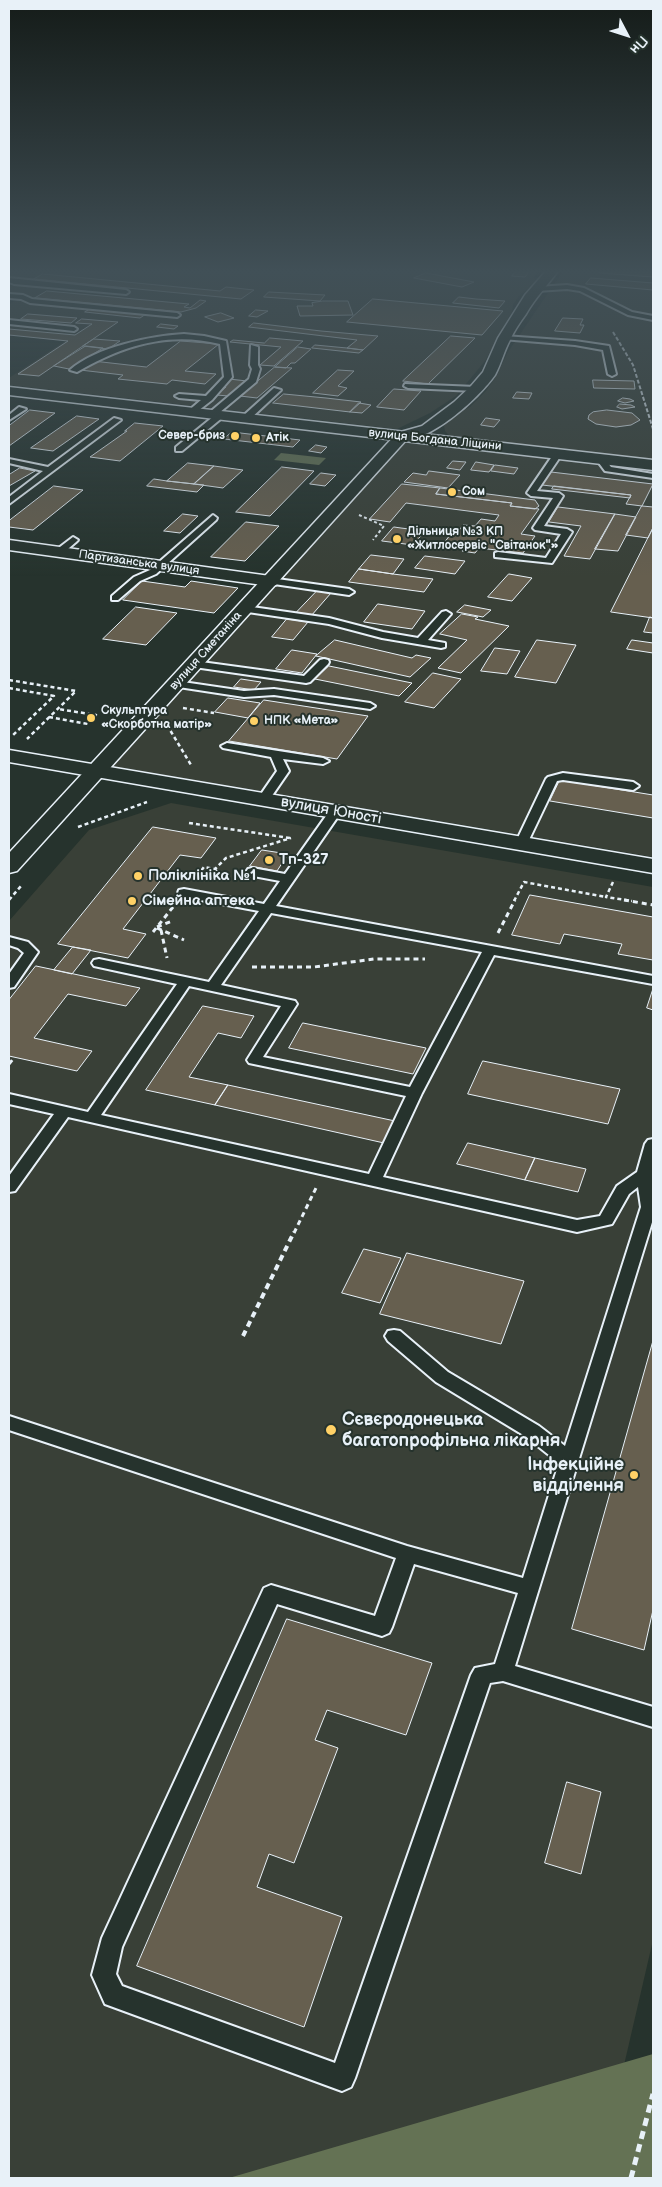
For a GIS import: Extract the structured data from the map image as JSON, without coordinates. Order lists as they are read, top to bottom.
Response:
{
  "streets": {
    "street": [
      "вулиця Богдана Ліщини",
      "Партизанська вулиця",
      "вулиця Сметаніна",
      "вулиця Юності"
    ]
  },
  "crossings": [
    ["вулиця Богдана Ліщини", "вулиця Сметаніна"],
    ["Партизанська вулиця", "вулиця Сметаніна"],
    ["вулиця Сметаніна", "вулиця Юності"]
  ],
  "places": [
    "Север-бриз",
    "Атік",
    "Сом",
    "Дільниця №3 КП «Житлосервіс \"Світанок\"»",
    "Скульптура «Скорботна матір»",
    "НПК «Мета»",
    "Тп-327",
    "Поліклініка №1",
    "Сімейна аптека",
    "Сєвєродонецька багатопрофільна лікарня",
    "Інфекційне відділення"
  ],
  "north": "bottom right"
}
